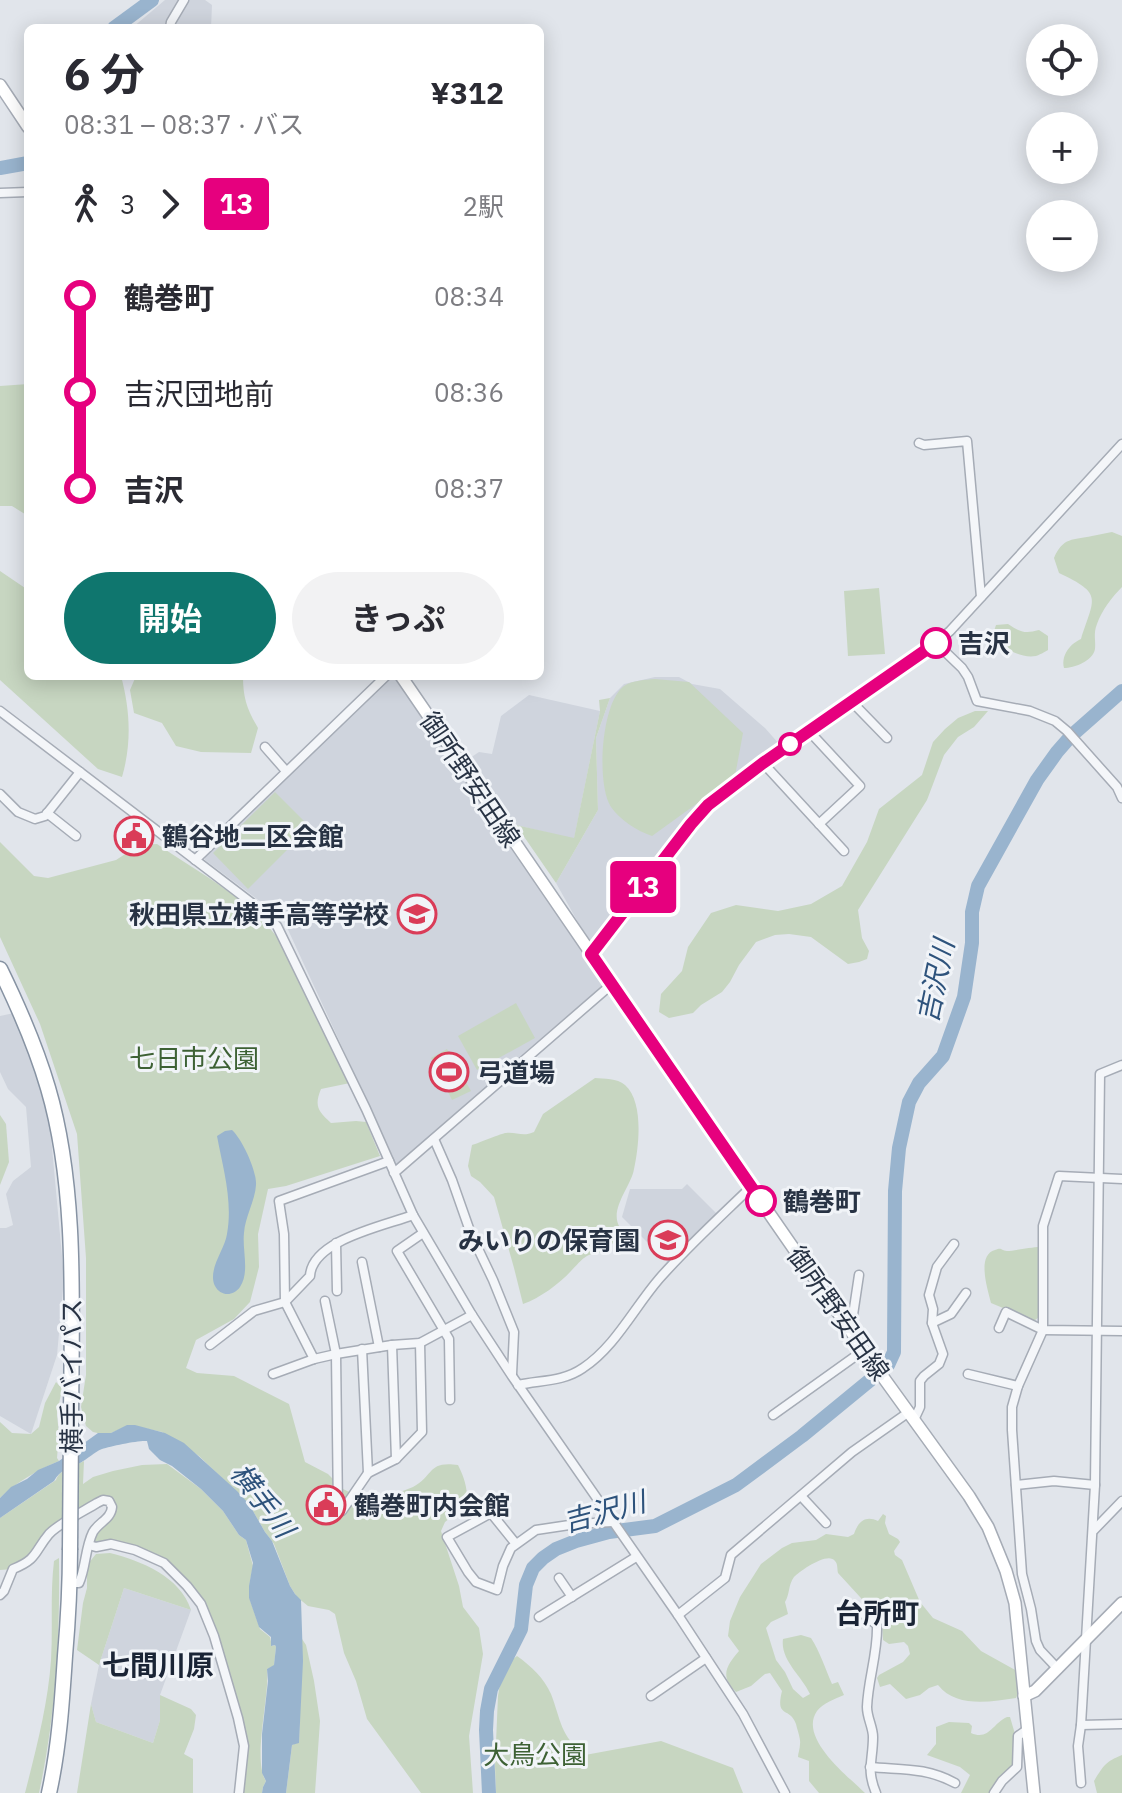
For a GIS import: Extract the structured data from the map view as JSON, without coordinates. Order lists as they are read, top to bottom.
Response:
{
  "streets": {
    "highway": ["横手バイパス"],
    "main road": ["御所野安田線"]
  },
  "districts": ["台所町", "七間川原"],
  "water": ["吉沢川", "横手川"],
  "parks": ["七日市公園", "大鳥公園"],
  "places": {
    "other": ["吉沢", "鶴巻町"],
    "public building": ["鶴谷地二区会館", "鶴巻町内会館"],
    "school or university": ["秋田県立横手高等学校", "みいりの保育園"],
    "sports": ["弓道場"]
  },
  "lines": ["bus line 13"],
  "page": {
    "on_map": "13",
    "map_buttons": ["+", "−"],
    "heading": ["6 分", "08:31 – 08:37 · バス", "¥312"],
    "legs": ["3", "13", "2駅"],
    "list": [
      {
        "name": "鶴巻町",
        "value": "08:34"
      },
      {
        "name": "吉沢団地前",
        "value": "08:36"
      },
      {
        "name": "吉沢",
        "value": "08:37"
      }
    ],
    "buttons": ["開始", "きっぷ"]
  }
}
